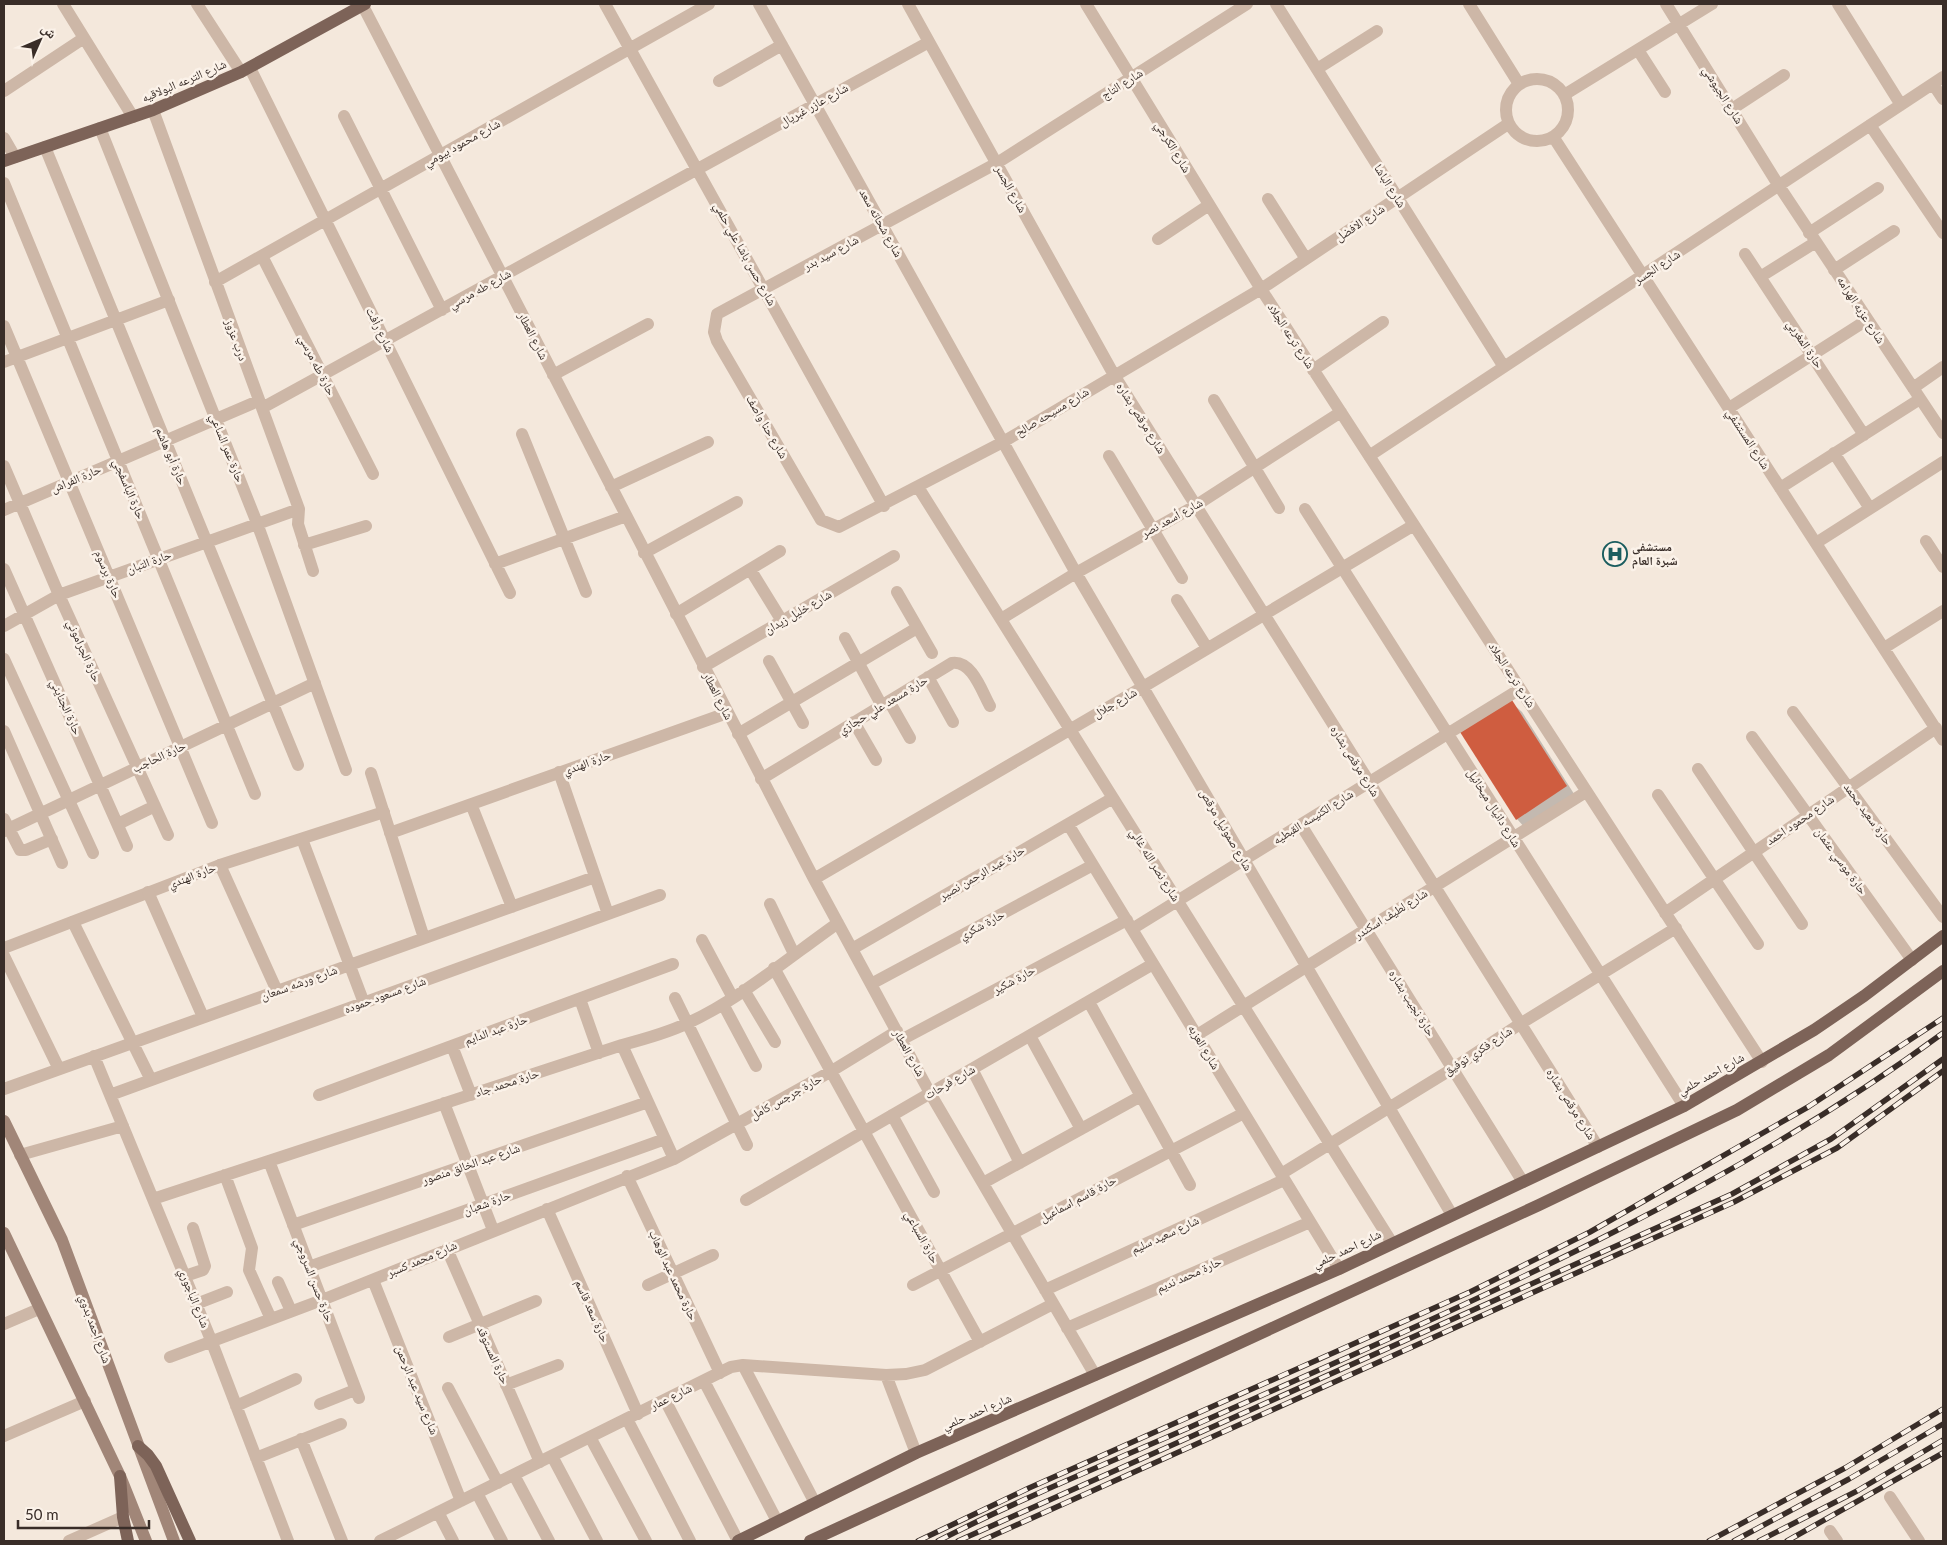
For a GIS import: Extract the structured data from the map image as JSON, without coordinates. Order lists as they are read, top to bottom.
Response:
{
  "streets": {
    "main road": ["شارع الترعه البولاقيه", "شارع احمد حلمي", "شارع احمد بدوي"],
    "street": [
      "شارع التاج",
      "شارع الجيوشي",
      "شارع عازر غبريال",
      "شارع محمود بيومي",
      "شارع الكرجي",
      "شارع الباشا",
      "شارع الجسر",
      "شارع شحاته سعد",
      "شارع الافضل",
      "شارع سيد بدر",
      "شارع حسن باشا علي حلمي",
      "شارع طه مرسي",
      "شارع عزبه الهرامه",
      "شارع رأفت",
      "شارع العطار",
      "شارع ترعه الجلاد",
      "درب عزوز",
      "حارة المغربي",
      "حارة طه مرسي",
      "شارع مسيحه صالح",
      "شارع مرقص بشاره",
      "شارع حنا واصف",
      "شارع المستشفي",
      "حارة عمر الساعي",
      "حارة أبو هاشم",
      "حارة الفراش",
      "حارة الباسفجي",
      "شارع أسعد نصر",
      "حارة التبان",
      "حارة برسوم",
      "شارع خليل زيدان",
      "حارة الجراموني",
      "شارع جلال",
      "حارة مسعد علي حجازي",
      "حارة الجنايني",
      "حارة الحاجب",
      "حارة الهندي",
      "شارع دانيال ميخائيل",
      "حارة سعيد محمد",
      "شارع الكنيسه القبطيه",
      "شارع محمود احمد",
      "شارع صموئيل مرقص",
      "حارة موسي عثمان",
      "شارع نصر الله غالي",
      "حارة عبد الرحمن نصير",
      "شارع لطيف اسكندر",
      "حارة شكري",
      "حارة شكير",
      "شارع ورشه سمعان",
      "شارع مسعود حموده",
      "حارة نجيب بشاره",
      "حارة عبد الدايم",
      "شارع العزبه",
      "شارع فكري توفيق",
      "شارع فرحات",
      "حارة محمد جاد",
      "حارة جرجس كامل",
      "شارع عبد الخالق منصور",
      "حارة قاسم اسماعيل",
      "حارة شعبان",
      "شارع سعيد سليم",
      "حارة السباعي",
      "شارع محمد كسبر",
      "حارة محمد عبد الوهاب",
      "حارة محمد نديم",
      "حارة حسن السروجي",
      "شارع الباجوري",
      "حارة سعد قاسم",
      "حارة المستوقد",
      "شارع سيد عبد الرحمن",
      "شارع عمار"
    ]
  },
  "crossings": [
    ["شارع الترعه البولاقيه", "شارع رأفت"],
    ["شارع الترعه البولاقيه", "شارع العطار"],
    ["شارع الترعه البولاقيه", "درب عزوز"],
    ["شارع الترعه البولاقيه", "حارة عمر الساعي"],
    ["شارع الترعه البولاقيه", "حارة أبو هاشم"],
    ["شارع التاج", "شارع الكرجي"],
    ["شارع التاج", "شارع الجسر"],
    ["شارع التاج", "شارع سيد بدر"],
    ["شارع الجيوشي", "شارع الجسر"],
    ["شارع الجيوشي", "شارع عزبه الهرامه"],
    ["شارع عازر غبريال", "شارع الجسر"],
    ["شارع عازر غبريال", "شارع شحاته سعد"],
    ["شارع عازر غبريال", "شارع حسن باشا علي حلمي"],
    ["شارع عازر غبريال", "شارع طه مرسي"],
    ["شارع محمود بيومي", "شارع حسن باشا علي حلمي"],
    ["شارع محمود بيومي", "شارع رأفت"],
    ["شارع محمود بيومي", "شارع العطار"],
    ["شارع محمود بيومي", "درب عزوز"],
    ["شارع محمود بيومي", "حارة طه مرسي"],
    ["شارع الكرجي", "شارع الافضل"],
    ["شارع الكرجي", "شارع ترعه الجلاد"],
    ["شارع الكرجي", "شارع مسيحه صالح"],
    ["شارع الباشا", "شارع الجسر"],
    ["شارع الباشا", "شارع الافضل"],
    ["شارع الجسر", "شارع سيد بدر"],
    ["شارع الجسر", "شارع عزبه الهرامه"],
    ["شارع الجسر", "شارع ترعه الجلاد"],
    ["شارع الجسر", "شارع مسيحه صالح"],
    ["شارع الجسر", "شارع مرقص بشاره"],
    ["شارع الجسر", "شارع المستشفي"],
    ["شارع شحاته سعد", "شارع سيد بدر"],
    ["شارع شحاته سعد", "شارع مسيحه صالح"],
    ["شارع شحاته سعد", "شارع صموئيل مرقص"],
    ["شارع الافضل", "شارع ترعه الجلاد"],
    ["شارع الافضل", "شارع مسيحه صالح"],
    ["شارع الافضل", "شارع المستشفي"],
    ["شارع سيد بدر", "شارع حسن باشا علي حلمي"],
    ["شارع سيد بدر", "شارع حنا واصف"],
    ["شارع حسن باشا علي حلمي", "شارع طه مرسي"],
    ["شارع حسن باشا علي حلمي", "شارع مسيحه صالح"],
    ["شارع طه مرسي", "شارع رأفت"],
    ["شارع طه مرسي", "شارع العطار"],
    ["شارع طه مرسي", "درب عزوز"],
    ["شارع طه مرسي", "حارة طه مرسي"],
    ["شارع طه مرسي", "حارة الفراش"],
    ["شارع العطار", "شارع خليل زيدان"],
    ["شارع العطار", "شارع جلال"],
    ["شارع العطار", "حارة مسعد علي حجازي"],
    ["شارع العطار", "حارة الهندي"],
    ["شارع العطار", "حارة عبد الرحمن نصير"],
    ["شارع العطار", "حارة شكري"],
    ["شارع العطار", "حارة شكير"],
    ["شارع العطار", "شارع احمد حلمي"],
    ["شارع العطار", "شارع فرحات"],
    ["شارع العطار", "حارة محمد جاد"],
    ["شارع العطار", "حارة جرجس كامل"],
    ["شارع العطار", "حارة قاسم اسماعيل"],
    ["شارع العطار", "شارع سعيد سليم"],
    ["شارع العطار", "حارة محمد نديم"],
    ["شارع العطار", "شارع عمار"],
    ["شارع ترعه الجلاد", "شارع مسيحه صالح"],
    ["شارع ترعه الجلاد", "شارع أسعد نصر"],
    ["شارع ترعه الجلاد", "شارع جلال"],
    ["شارع ترعه الجلاد", "شارع الكنيسه القبطيه"],
    ["شارع ترعه الجلاد", "شارع محمود احمد"],
    ["شارع ترعه الجلاد", "شارع لطيف اسكندر"],
    ["شارع ترعه الجلاد", "شارع فكري توفيق"],
    ["شارع ترعه الجلاد", "شارع احمد حلمي"],
    ["درب عزوز", "حارة الفراش"],
    ["درب عزوز", "حارة التبان"],
    ["شارع مسيحه صالح", "شارع مرقص بشاره"],
    ["شارع مسيحه صالح", "شارع حنا واصف"],
    ["شارع مسيحه صالح", "شارع صموئيل مرقص"],
    ["شارع مسيحه صالح", "شارع نصر الله غالي"],
    ["شارع مرقص بشاره", "شارع أسعد نصر"],
    ["شارع مرقص بشاره", "شارع جلال"],
    ["شارع مرقص بشاره", "شارع الكنيسه القبطيه"],
    ["شارع مرقص بشاره", "شارع لطيف اسكندر"],
    ["شارع مرقص بشاره", "شارع فكري توفيق"],
    ["شارع مرقص بشاره", "شارع احمد حلمي"],
    ["شارع المستشفي", "شارع محمود احمد"],
    ["حارة عمر الساعي", "حارة الفراش"],
    ["حارة عمر الساعي", "حارة التبان"],
    ["حارة عمر الساعي", "حارة الحاجب"],
    ["حارة أبو هاشم", "حارة الفراش"],
    ["حارة أبو هاشم", "حارة التبان"],
    ["حارة أبو هاشم", "حارة الحاجب"],
    ["حارة الفراش", "حارة الباسفجي"],
    ["حارة الفراش", "حارة برسوم"],
    ["حارة الفراش", "حارة الجراموني"],
    ["حارة الباسفجي", "حارة التبان"],
    ["حارة الباسفجي", "حارة الحاجب"],
    ["شارع أسعد نصر", "شارع صموئيل مرقص"],
    ["شارع أسعد نصر", "شارع نصر الله غالي"],
    ["حارة التبان", "حارة برسوم"],
    ["حارة التبان", "حارة الجراموني"],
    ["حارة التبان", "حارة الجنايني"],
    ["حارة برسوم", "حارة الحاجب"],
    ["حارة الجراموني", "حارة الحاجب"],
    ["شارع جلال", "شارع دانيال ميخائيل"],
    ["شارع جلال", "شارع صموئيل مرقص"],
    ["شارع جلال", "شارع نصر الله غالي"],
    ["حارة الجنايني", "حارة الحاجب"],
    ["شارع دانيال ميخائيل", "شارع الكنيسه القبطيه"],
    ["شارع دانيال ميخائيل", "شارع لطيف اسكندر"],
    ["شارع دانيال ميخائيل", "شارع فكري توفيق"],
    ["شارع دانيال ميخائيل", "شارع احمد حلمي"],
    ["حارة سعيد محمد", "شارع محمود احمد"],
    ["شارع الكنيسه القبطيه", "شارع صموئيل مرقص"],
    ["شارع الكنيسه القبطيه", "شارع نصر الله غالي"],
    ["شارع الكنيسه القبطيه", "حارة شكير"],
    ["شارع الكنيسه القبطيه", "حارة نجيب بشاره"],
    ["شارع الكنيسه القبطيه", "شارع العزبه"],
    ["شارع محمود احمد", "حارة موسي عثمان"],
    ["شارع صموئيل مرقص", "شارع لطيف اسكندر"],
    ["شارع صموئيل مرقص", "شارع فكري توفيق"],
    ["شارع صموئيل مرقص", "شارع احمد حلمي"],
    ["حارة موسي عثمان", "شارع احمد حلمي"],
    ["شارع نصر الله غالي", "حارة عبد الرحمن نصير"],
    ["شارع نصر الله غالي", "شارع لطيف اسكندر"],
    ["شارع نصر الله غالي", "شارع فكري توفيق"],
    ["شارع نصر الله غالي", "شارع احمد حلمي"],
    ["حارة عبد الرحمن نصير", "شارع العزبه"],
    ["شارع لطيف اسكندر", "حارة نجيب بشاره"],
    ["شارع لطيف اسكندر", "شارع العزبه"],
    ["حارة شكري", "شارع العزبه"],
    ["حارة شكير", "شارع العزبه"],
    ["حارة شكير", "حارة جرجس كامل"],
    ["شارع ورشه سمعان", "شارع الباجوري"],
    ["شارع مسعود حموده", "شارع الباجوري"],
    ["حارة نجيب بشاره", "شارع فكري توفيق"],
    ["حارة نجيب بشاره", "شارع احمد حلمي"],
    ["شارع العزبه", "شارع فكري توفيق"],
    ["شارع العزبه", "شارع احمد حلمي"],
    ["شارع العزبه", "شارع فرحات"],
    ["شارع العزبه", "حارة قاسم اسماعيل"],
    ["شارع العزبه", "شارع سعيد سليم"],
    ["شارع العزبه", "حارة محمد نديم"],
    ["شارع فكري توفيق", "شارع سعيد سليم"],
    ["شارع فرحات", "حارة السباعي"],
    ["حارة محمد جاد", "حارة السباعي"],
    ["حارة محمد جاد", "حارة حسن السروجي"],
    ["حارة محمد جاد", "شارع الباجوري"],
    ["حارة جرجس كامل", "حارة السباعي"],
    ["حارة جرجس كامل", "شارع محمد كسبر"],
    ["شارع عبد الخالق منصور", "حارة حسن السروجي"],
    ["حارة قاسم اسماعيل", "حارة السباعي"],
    ["حارة شعبان", "حارة حسن السروجي"],
    ["حارة السباعي", "شارع عمار"],
    ["شارع محمد كسبر", "حارة محمد عبد الوهاب"],
    ["شارع محمد كسبر", "حارة حسن السروجي"],
    ["شارع محمد كسبر", "شارع الباجوري"],
    ["شارع محمد كسبر", "حارة سعد قاسم"],
    ["شارع محمد كسبر", "حارة المستوقد"],
    ["شارع محمد كسبر", "شارع سيد عبد الرحمن"],
    ["حارة محمد عبد الوهاب", "شارع عمار"],
    ["حارة سعد قاسم", "شارع عمار"],
    ["حارة المستوقد", "شارع عمار"],
    ["شارع سيد عبد الرحمن", "شارع عمار"]
  ],
  "places": {
    "hospital": ["مستشفى شبرة العام"]
  },
  "scale_bar": "50 m",
  "north": "top right"
}
